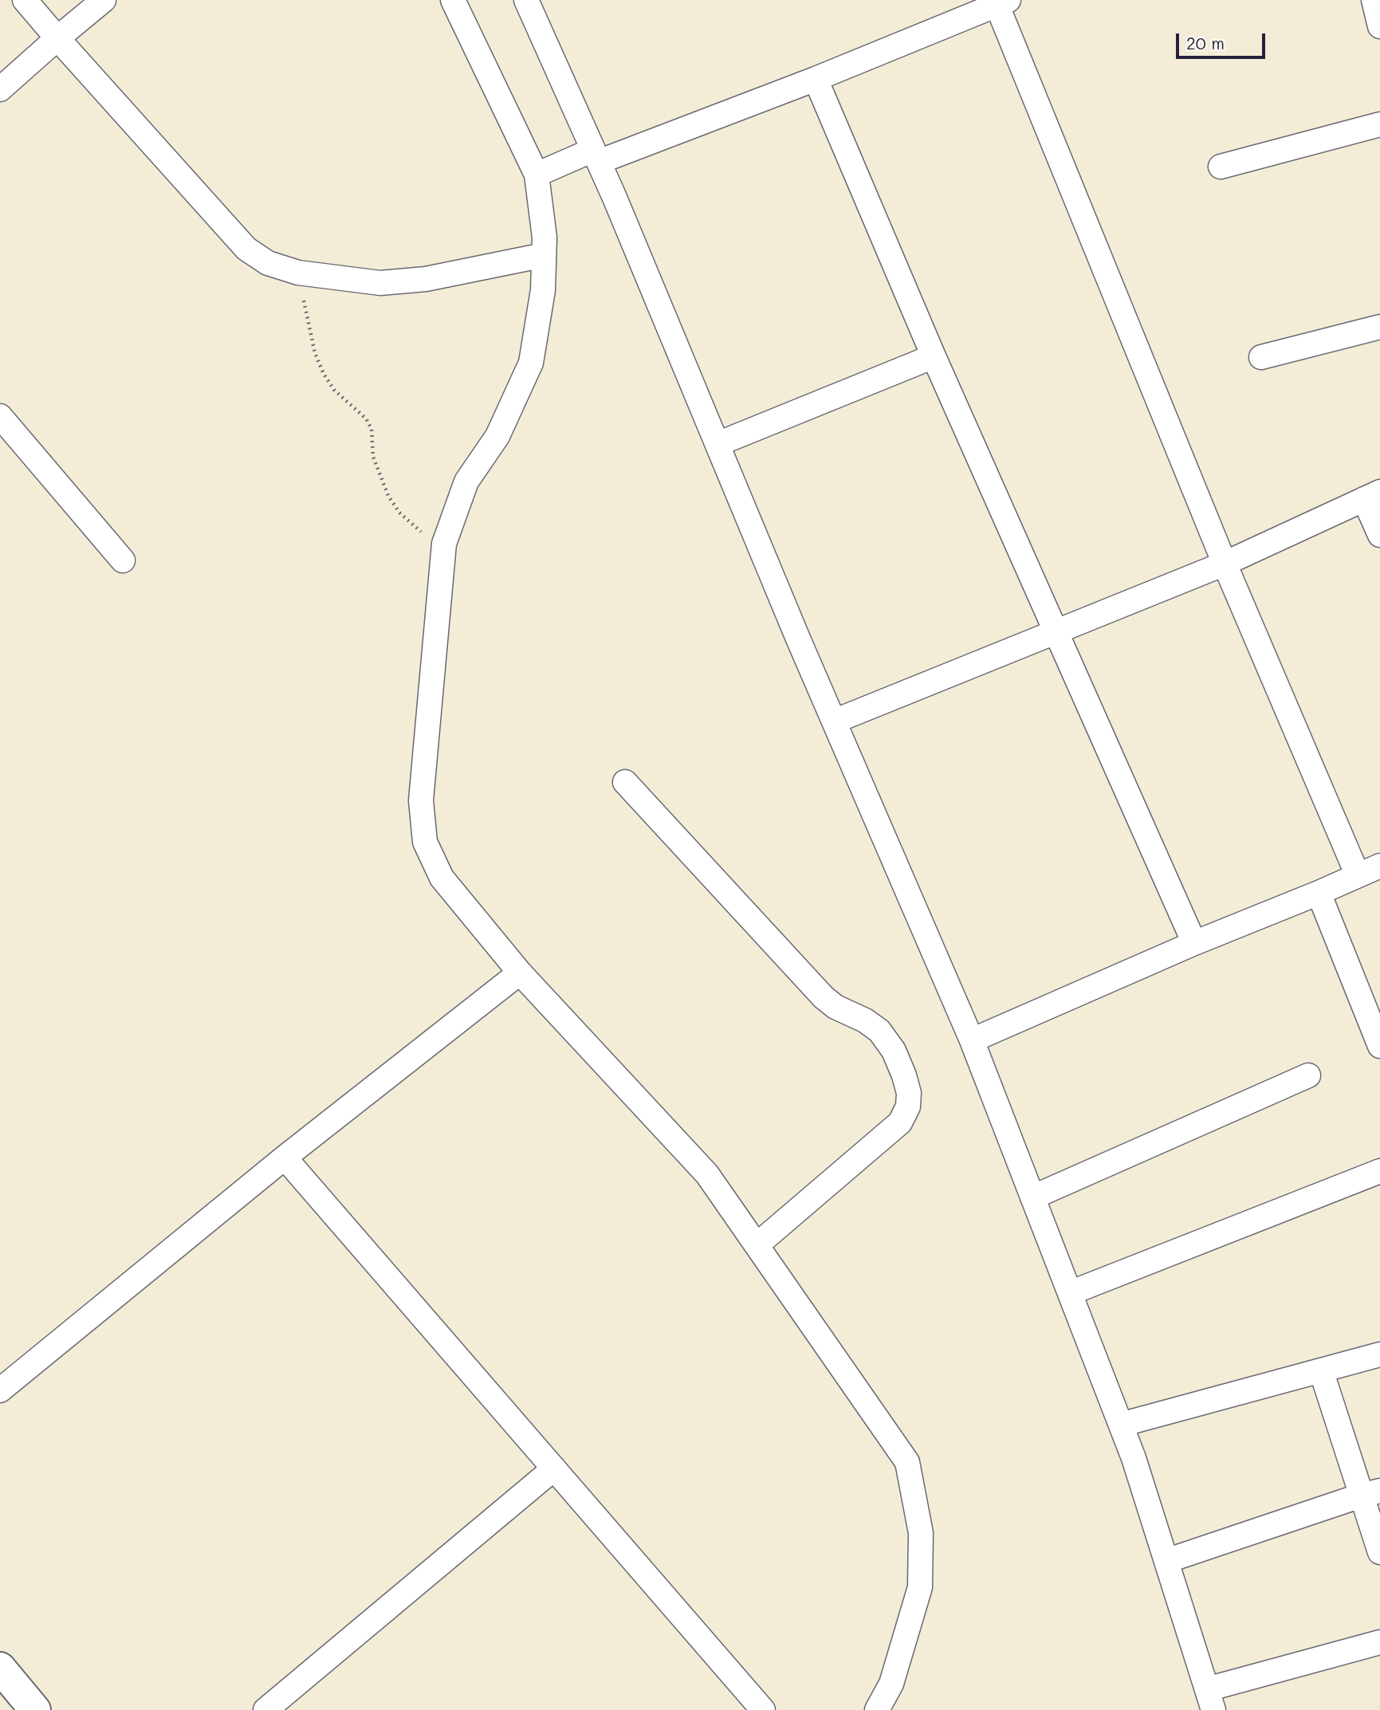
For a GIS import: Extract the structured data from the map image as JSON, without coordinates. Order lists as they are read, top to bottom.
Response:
{
  "scale_bar": "20 m"
}
